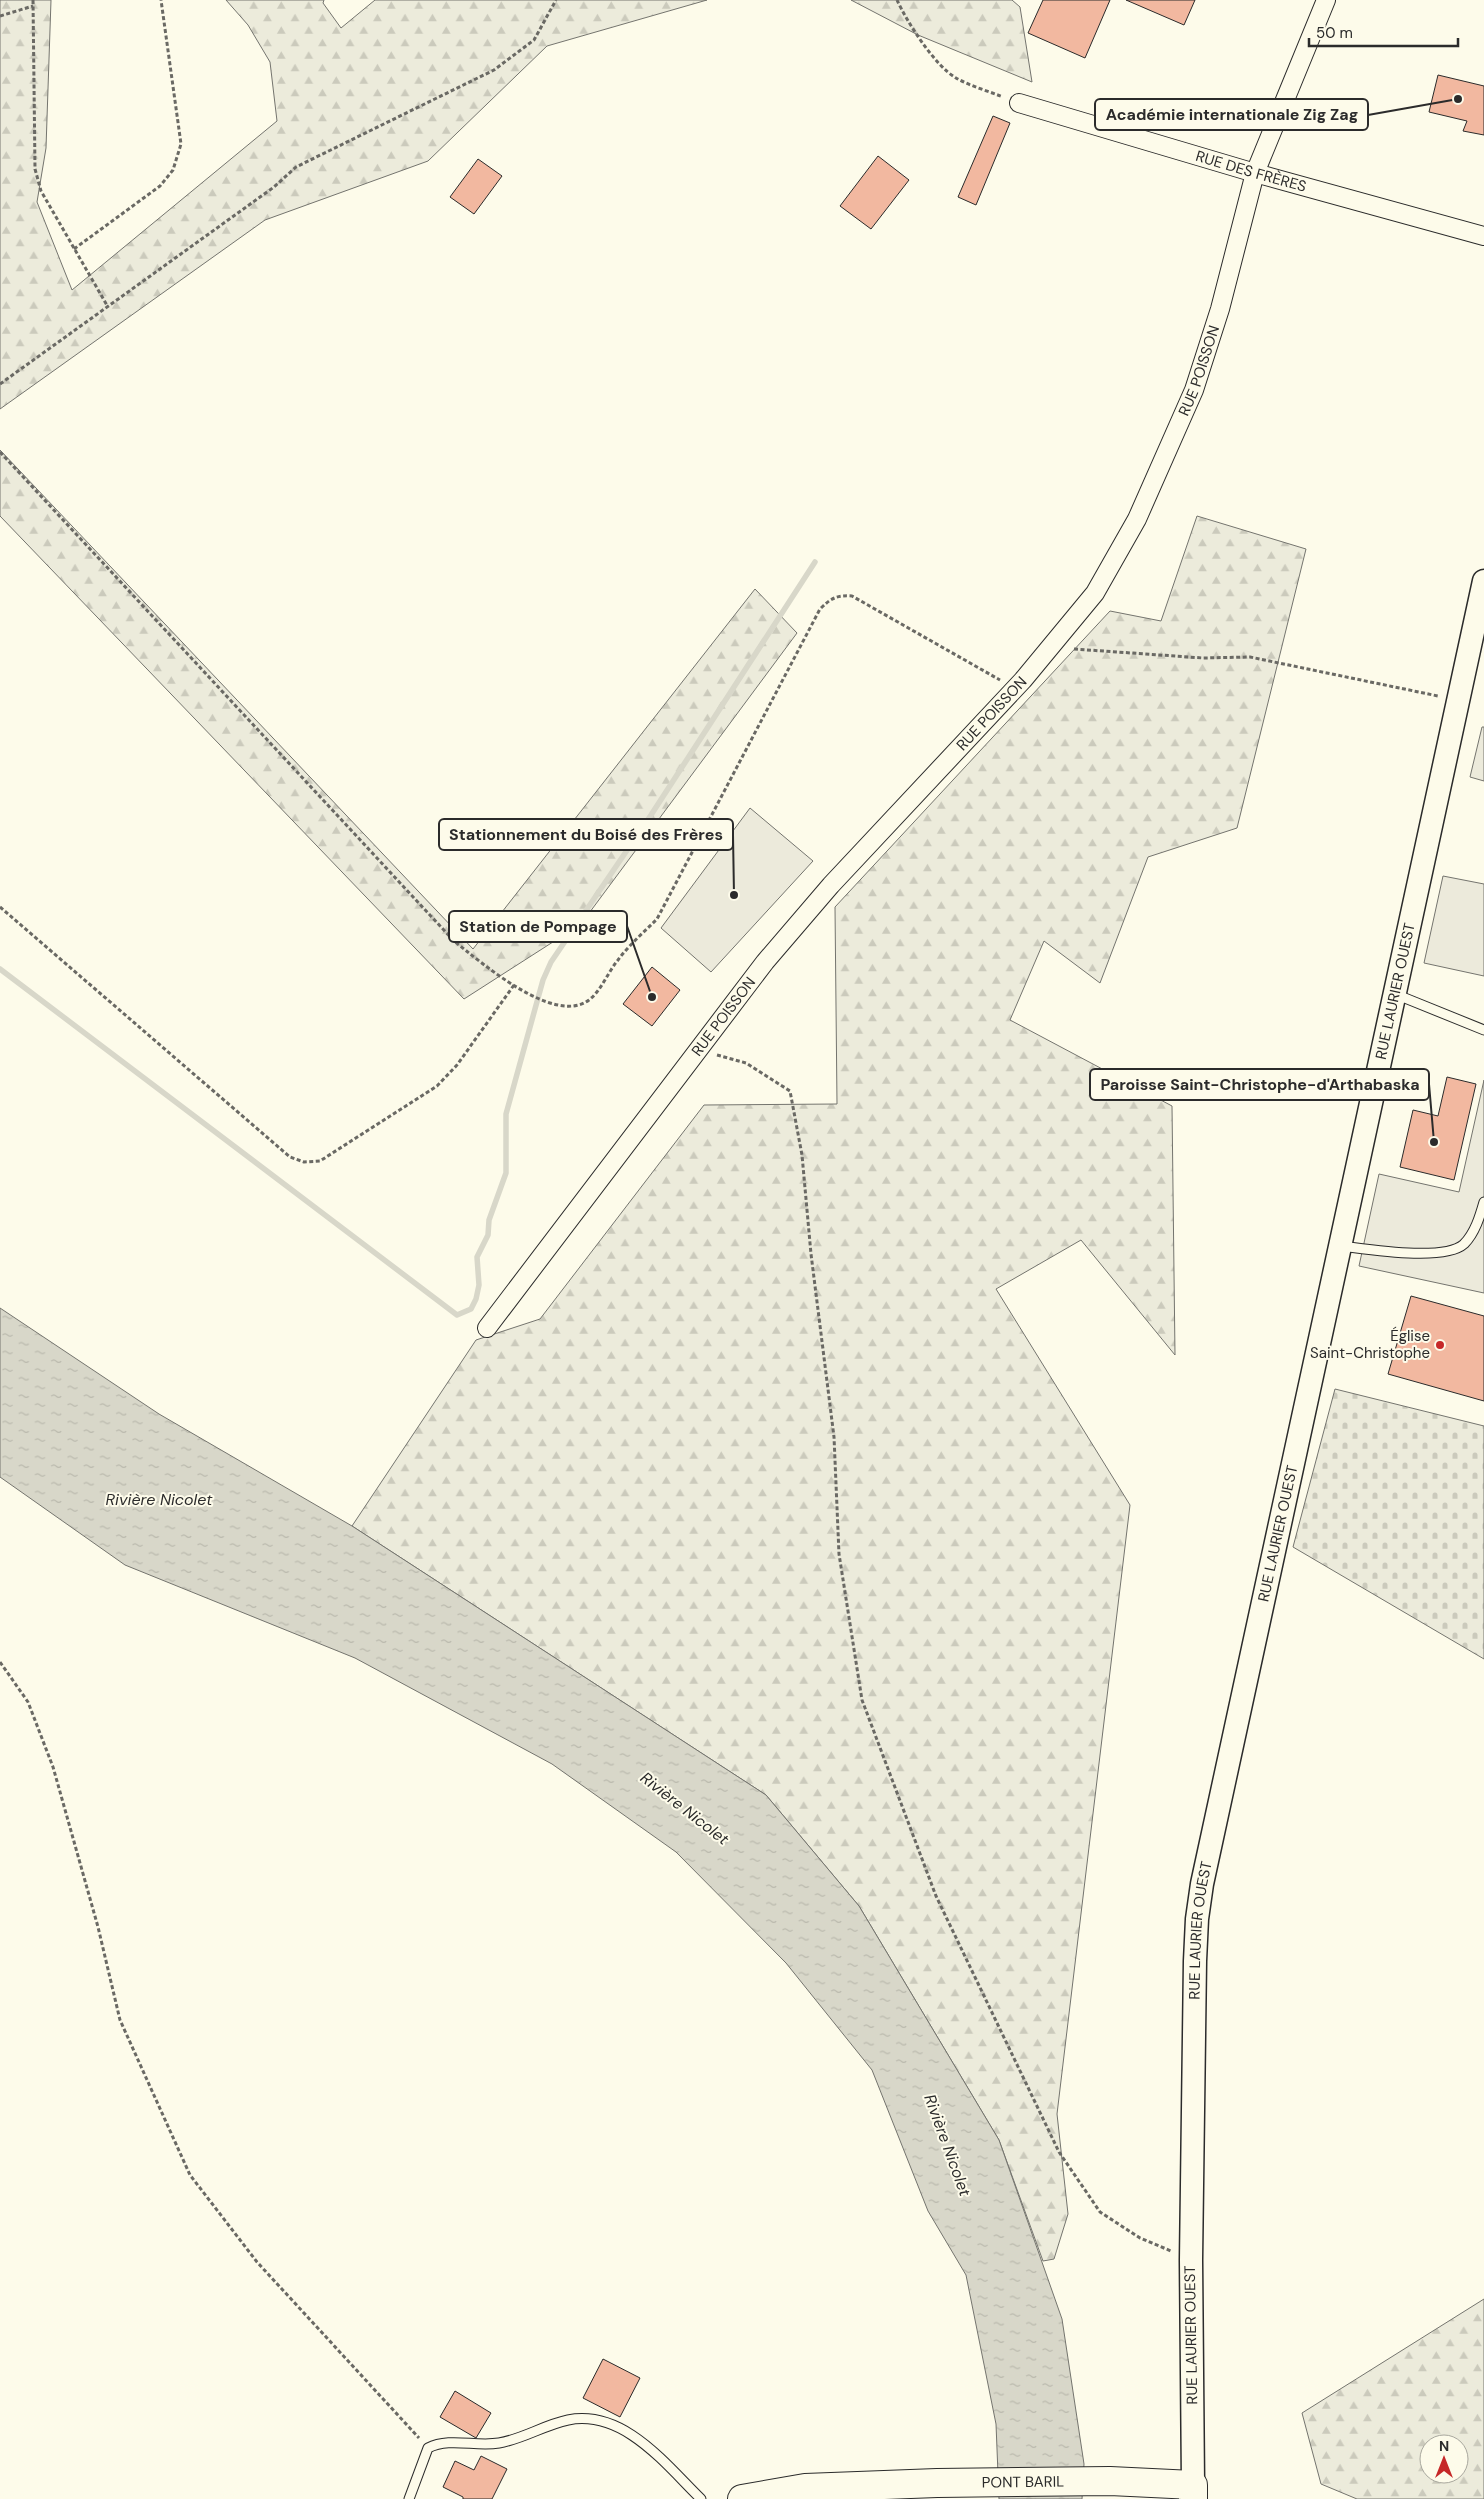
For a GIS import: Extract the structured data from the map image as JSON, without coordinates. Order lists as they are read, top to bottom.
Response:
{
  "streets": {
    "main road": ["PONT BARIL"],
    "street": ["RUE DES FRÈRES", "RUE POISSON", "RUE LAURIER OUEST"]
  },
  "crossings": [
    ["RUE DES FRÈRES", "RUE POISSON"],
    ["RUE LAURIER OUEST", "PONT BARIL"]
  ],
  "water": ["Rivière Nicolet"],
  "places": [
    "Académie internationale Zig Zag",
    "Stationnement du Boisé des Frères",
    "Station de Pompage",
    "Paroisse Saint-Christophe-d'Arthabaska",
    "Église Saint-Christophe"
  ],
  "scale_bar": "50 m",
  "north": "top"
}
